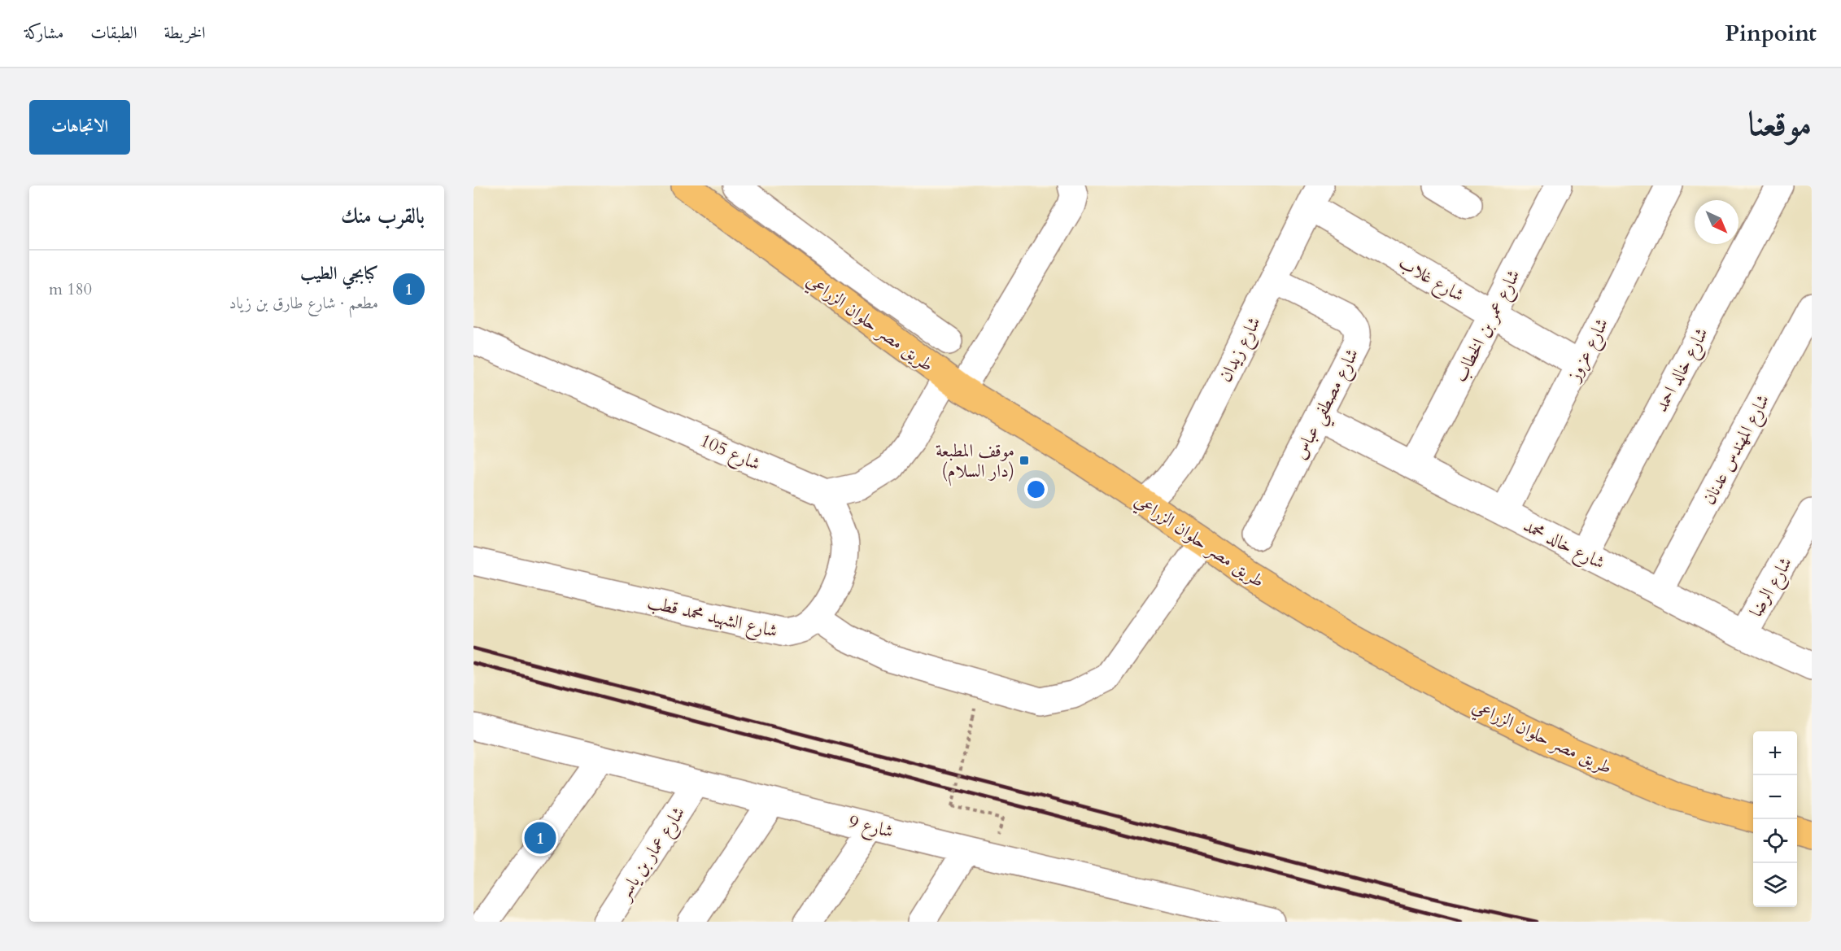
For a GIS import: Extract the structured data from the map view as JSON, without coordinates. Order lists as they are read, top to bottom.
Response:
{
  "streets": {
    "main road": ["طريق مصر حلوان الزراعي"],
    "street": [
      "شارع غلاب",
      "شارع عمر بن الخطاب",
      "شارع زيدان",
      "شارع عزوز",
      "شارع خالد احمد",
      "شارع مصطفي عباس",
      "شارع المهندس عدنان",
      "شارع 105",
      "شارع خالد محمد",
      "شارع الرضا",
      "شارع الشهيد محمد قطب",
      "شارع 9",
      "شارع عمار بن ياسر"
    ]
  },
  "crossings": [
    ["شارع غلاب", "شارع عمر بن الخطاب"],
    ["شارع غلاب", "شارع زيدان"],
    ["شارع غلاب", "شارع عزوز"],
    ["طريق مصر حلوان الزراعي", "شارع زيدان"],
    ["شارع عمر بن الخطاب", "شارع خالد محمد"],
    ["شارع زيدان", "شارع مصطفي عباس"],
    ["شارع عزوز", "شارع خالد محمد"],
    ["شارع خالد احمد", "شارع خالد محمد"],
    ["شارع مصطفي عباس", "شارع خالد محمد"],
    ["شارع المهندس عدنان", "شارع خالد محمد"],
    ["شارع 105", "شارع الشهيد محمد قطب"],
    ["شارع خالد محمد", "شارع الرضا"],
    ["شارع 9", "شارع عمار بن ياسر"]
  ],
  "places": {
    "transit": ["موقف المطبعة (دار السلام)"]
  },
  "north": "bottom right",
  "page": {
    "header": "Pinpoint",
    "nav": ["الخريطة", "الطبقات", "مشاركة"],
    "title": "موقعنا",
    "buttons": "الاتجاهات",
    "heading": "بالقرب منك",
    "list": [
      {
        "mark": "1",
        "name": "كبابجي الطيب",
        "note": "مطعم · شارع طارق بن زياد",
        "value": "180 m"
      }
    ],
    "map_buttons": ["+", "−"],
    "pins": "1"
  }
}
